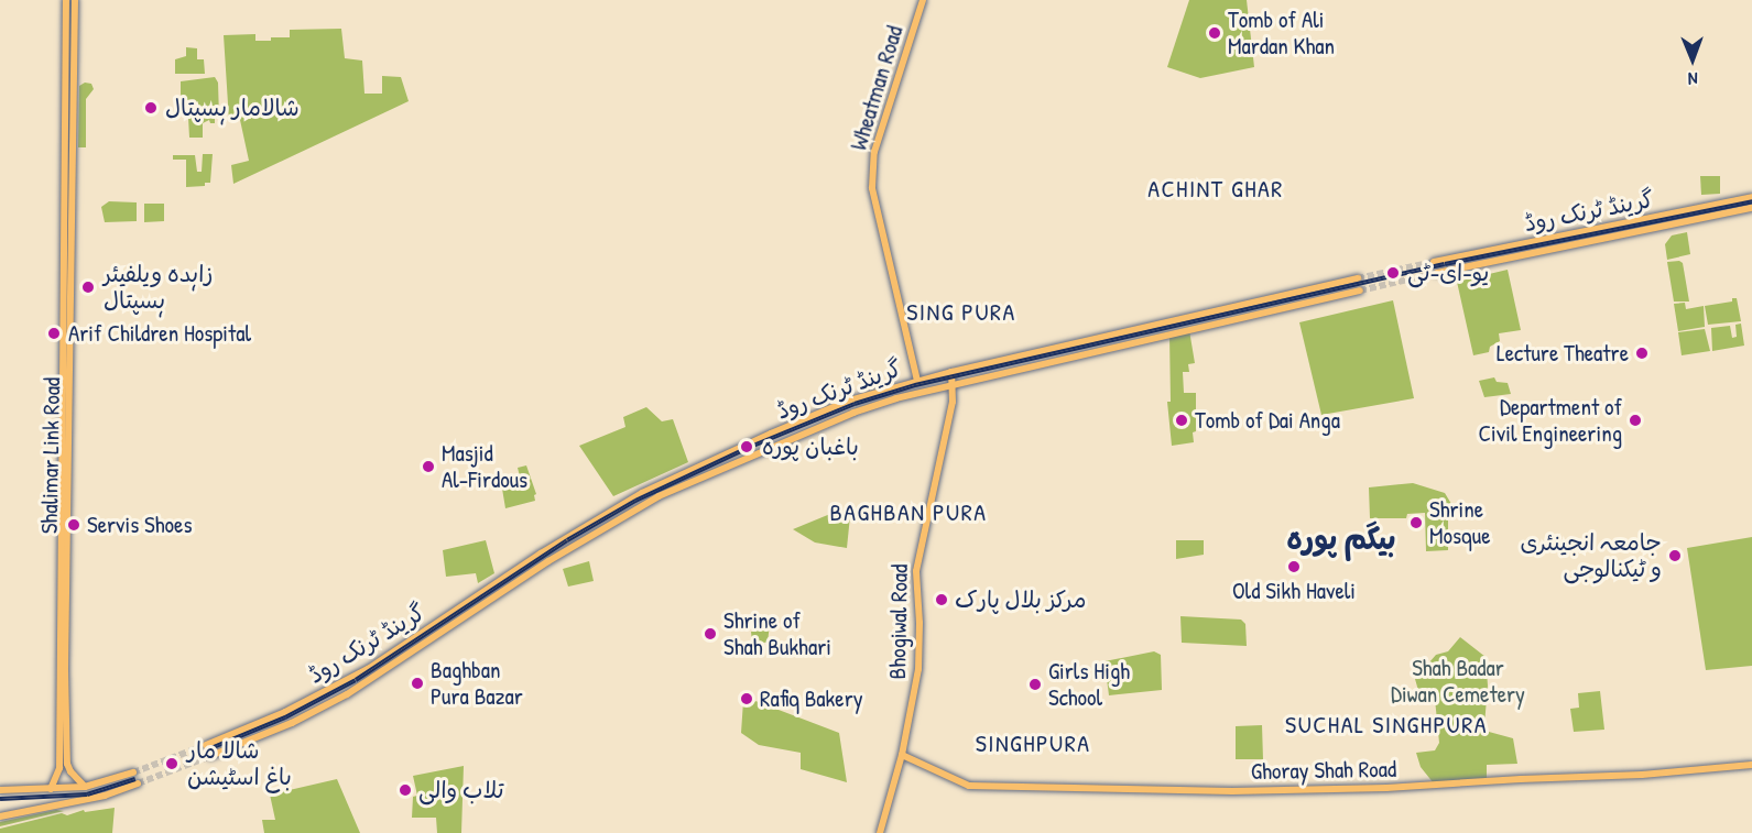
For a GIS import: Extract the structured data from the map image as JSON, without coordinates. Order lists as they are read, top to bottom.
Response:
{
  "streets": {
    "main road": [
      "Wheatman Road",
      "گرینڈ ٹرنک روڈ",
      "Shalimar Link Road",
      "Bhogiwal Road",
      "Ghoray Shah Road"
    ]
  },
  "crossings": [
    ["Wheatman Road", "گرینڈ ٹرنک روڈ"],
    ["گرینڈ ٹرنک روڈ", "Bhogiwal Road"],
    ["Bhogiwal Road", "Ghoray Shah Road"]
  ],
  "districts": [
    "ACHINT GHAR",
    "SING PURA",
    "BAGHBAN PURA",
    "بیگم پورہ",
    "SUCHAL SINGHPURA",
    "SINGHPURA"
  ],
  "parks": ["Shah Badar Diwan Cemetery"],
  "places": [
    "Tomb of Ali Mardan Khan",
    "شالامار ہسپتال",
    "یو-ای-ٹی",
    "زاہدہ ویلفیئر ہسپتال",
    "Arif Children Hospital",
    "Lecture Theatre",
    "Tomb of Dai Anga",
    "Department of Civil Engineering",
    "باغبان پورہ",
    "Masjid Al-Firdous",
    "Shrine Mosque",
    "Servis Shoes",
    "جامعہ انجینئری و ٹیکنالوجی",
    "Old Sikh Haveli",
    "مرکز بلال پارک",
    "Shrine of Shah Bukhari",
    "Baghban Pura Bazar",
    "Girls High School",
    "Rafiq Bakery",
    "شالا مار باغ اسٹیشن",
    "تلاب والی"
  ],
  "north": "bottom"
}
